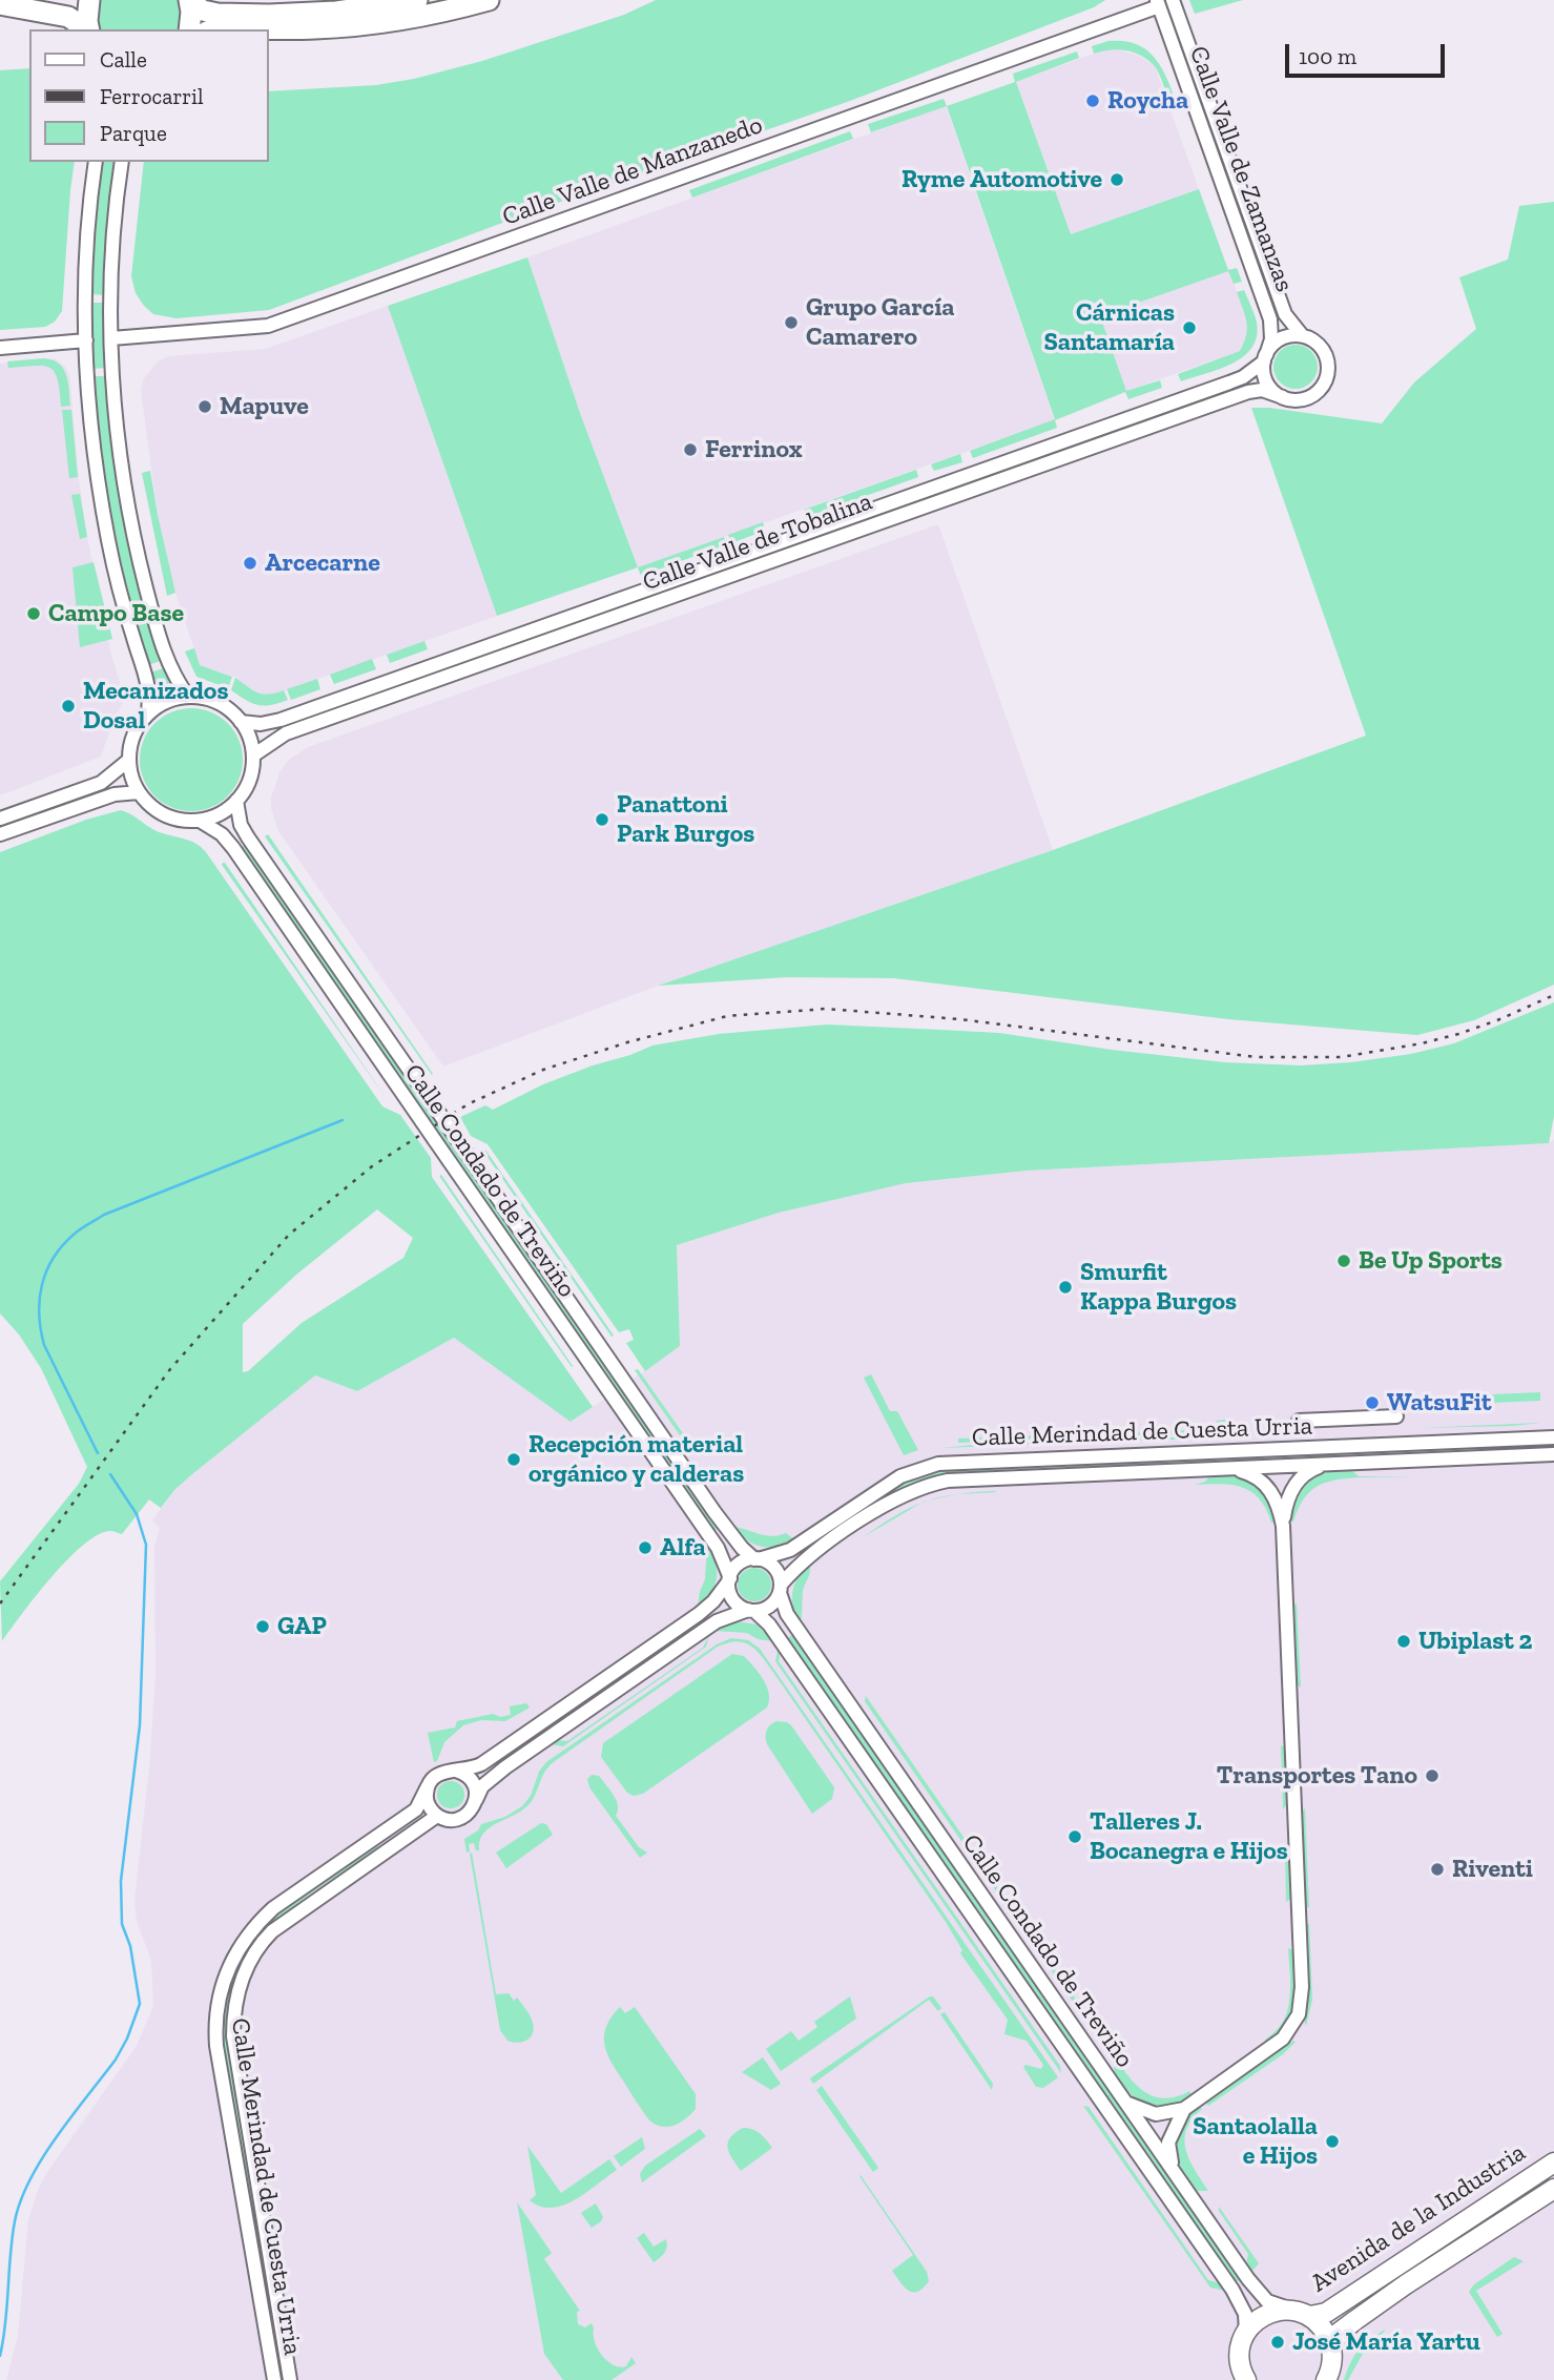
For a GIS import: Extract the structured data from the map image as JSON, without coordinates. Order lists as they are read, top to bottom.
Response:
{
  "streets": {
    "main road": ["Avenida de la Industria"],
    "street": [
      "Calle Valle de Zamanzas",
      "Calle Valle de Manzanedo",
      "Calle Valle de Tobalina",
      "Calle Condado de Treviño",
      "Calle Merindad de Cuesta Urria"
    ]
  },
  "crossings": [
    ["Calle Valle de Zamanzas", "Calle Valle de Manzanedo"],
    ["Calle Valle de Zamanzas", "Calle Valle de Tobalina"],
    ["Calle Valle de Tobalina", "Calle Condado de Treviño"],
    ["Calle Condado de Treviño", "Calle Merindad de Cuesta Urria"],
    ["Calle Condado de Treviño", "Avenida de la Industria"]
  ],
  "places": [
    "Roycha",
    "Ryme Automotive",
    "Grupo García Camarero",
    "Cárnicas Santamaría",
    "Mapuve",
    "Ferrinox",
    "Arcecarne",
    "Campo Base",
    "Mecanizados Dosal",
    "Panattoni Park Burgos",
    "Be Up Sports",
    "Smurfit Kappa Burgos",
    "WatsuFit",
    "Recepción material orgánico y calderas",
    "Alfa",
    "GAP",
    "Ubiplast 2",
    "Transportes Tano",
    "Talleres J. Bocanegra e Hijos",
    "Riventi",
    "Santaolalla e Hijos",
    "José María Yartu"
  ],
  "legend": ["Calle", "Ferrocarril", "Parque"],
  "scale_bar": "100 m"
}
